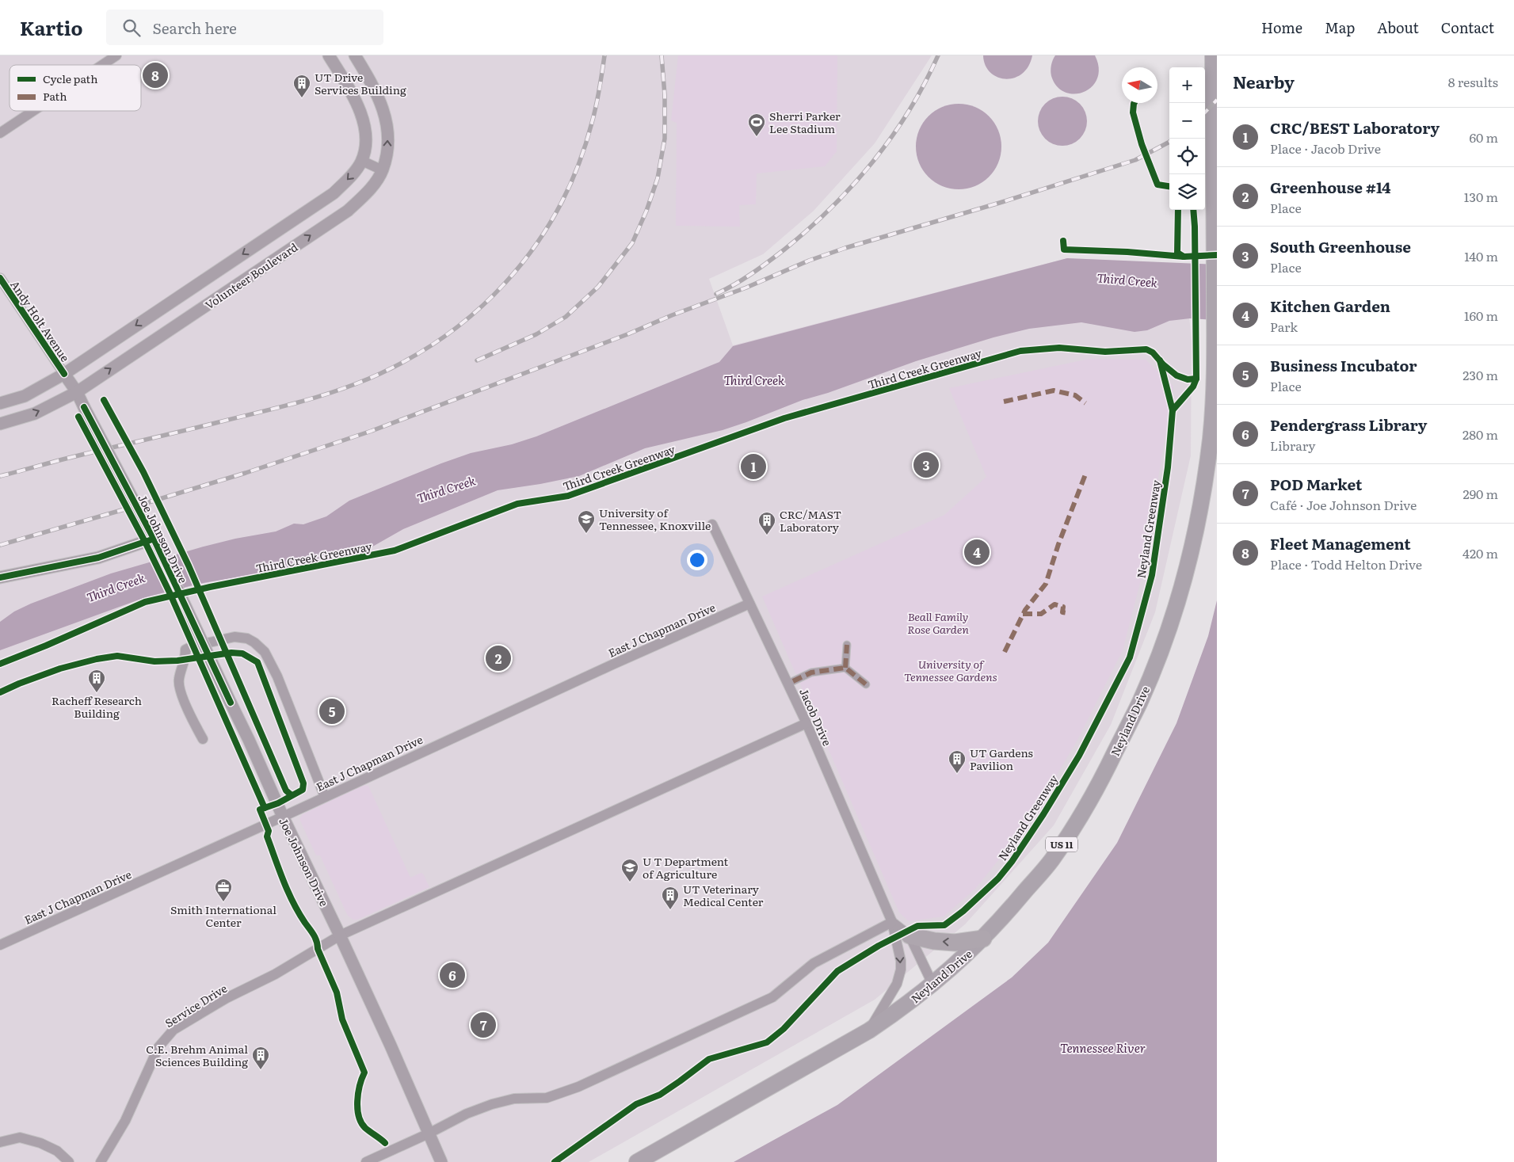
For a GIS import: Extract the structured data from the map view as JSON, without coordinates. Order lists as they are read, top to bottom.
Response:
{
  "streets": {
    "main road": ["Neyland Drive", "US 11"],
    "street": [
      "Volunteer Boulevard",
      "Andy Holt Avenue",
      "Joe Johnson Drive",
      "East J Chapman Drive",
      "Jacob Drive",
      "Service Drive"
    ],
    "cycle path": ["Third Creek Greenway", "Neyland Greenway"]
  },
  "crossings": [
    ["Volunteer Boulevard", "Andy Holt Avenue"],
    ["Volunteer Boulevard", "Joe Johnson Drive"],
    ["Andy Holt Avenue", "Joe Johnson Drive"],
    ["Joe Johnson Drive", "East J Chapman Drive"],
    ["Joe Johnson Drive", "Service Drive"],
    ["East J Chapman Drive", "Jacob Drive"],
    ["Jacob Drive", "Neyland Drive"],
    ["Jacob Drive", "Service Drive"]
  ],
  "water": ["Third Creek", "Tennessee River"],
  "parks": ["Beall Family Rose Garden", "University of Tennessee Gardens"],
  "places": {
    "building": [
      "UT Drive Services Building",
      "CRC/MAST Laboratory",
      "Racheff Research Building",
      "UT Gardens Pavilion",
      "UT Veterinary Medical Center",
      "C.E. Brehm Animal Sciences Building"
    ],
    "sports": ["Sherri Parker Lee Stadium"],
    "school or university": ["University of Tennessee, Knoxville", "U T Department of Agriculture"],
    "office": ["Smith International Center"]
  },
  "legend": ["Cycle path", "Path"],
  "north": "left",
  "page": {
    "header": "Kartio",
    "search": "Search here",
    "nav": [
      "Home",
      "Map",
      "About",
      "Contact"
    ],
    "heading": ["Nearby", "8 results"],
    "pins": [
      "8",
      "3",
      "1",
      "4",
      "2",
      "5",
      "6",
      "7"
    ],
    "map_buttons": ["+", "−"],
    "list": [
      {
        "mark": "1",
        "name": "CRC/BEST Laboratory",
        "note": "Place · Jacob Drive",
        "value": "60 m"
      },
      {
        "mark": "2",
        "name": "Greenhouse #14",
        "note": "Place",
        "value": "130 m"
      },
      {
        "mark": "3",
        "name": "South Greenhouse",
        "note": "Place",
        "value": "140 m"
      },
      {
        "mark": "4",
        "name": "Kitchen Garden",
        "note": "Park",
        "value": "160 m"
      },
      {
        "mark": "5",
        "name": "Business Incubator",
        "note": "Place",
        "value": "230 m"
      },
      {
        "mark": "6",
        "name": "Pendergrass Library",
        "note": "Library",
        "value": "280 m"
      },
      {
        "mark": "7",
        "name": "POD Market",
        "note": "Café · Joe Johnson Drive",
        "value": "290 m"
      },
      {
        "mark": "8",
        "name": "Fleet Management",
        "note": "Place · Todd Helton Drive",
        "value": "420 m"
      }
    ]
  }
}
